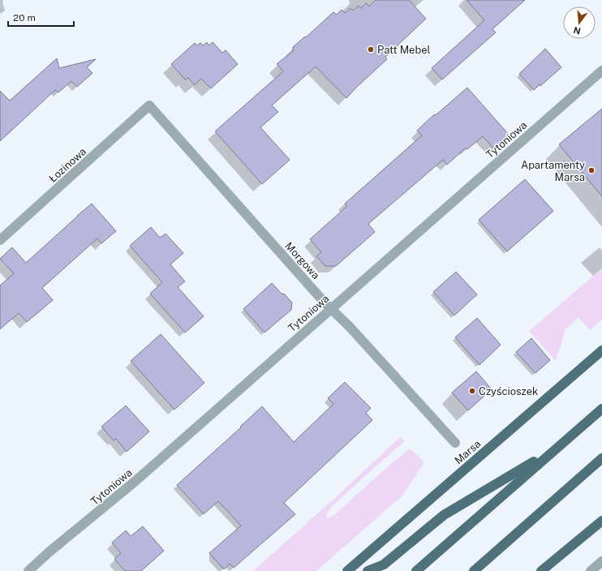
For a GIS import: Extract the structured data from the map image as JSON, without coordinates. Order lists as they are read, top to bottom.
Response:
{
  "streets": {
    "main road": ["Marsa"],
    "street": ["Tytoniowa", "Łozinowa", "Morgowa"]
  },
  "crossings": [
    ["Tytoniowa", "Morgowa"],
    ["Łozinowa", "Morgowa"]
  ],
  "places": ["Patt Mebel", "Apartamenty Marsa", "Czyścioszek"],
  "scale_bar": "20 m",
  "north": "bottom"
}
